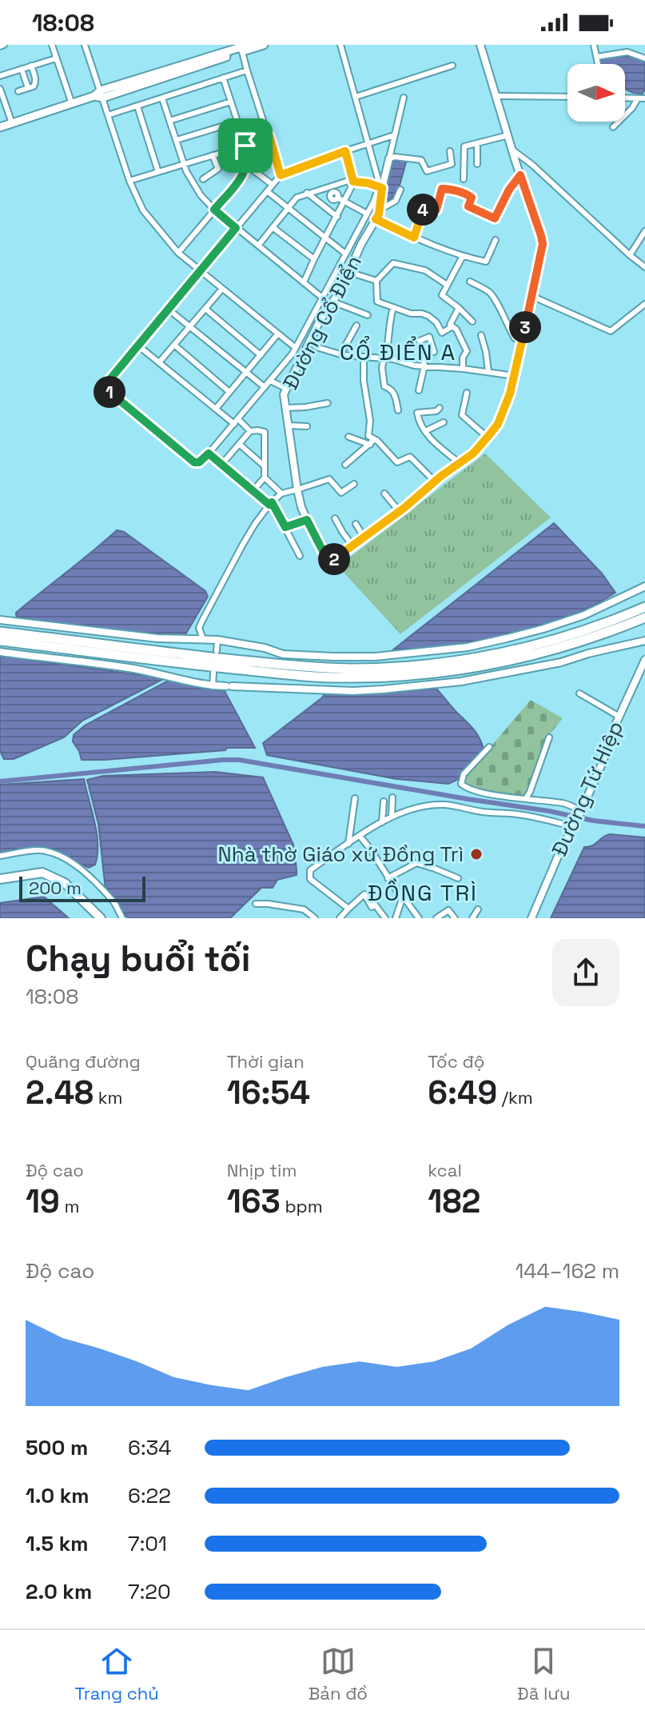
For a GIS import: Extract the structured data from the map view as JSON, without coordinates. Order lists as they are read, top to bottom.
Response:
{
  "streets": {
    "street": ["Đường Cổ Điển", "Đường Tứ Hiệp"]
  },
  "districts": ["CỔ ĐIỂN A", "ĐỒNG TRÌ"],
  "places": ["Nhà thờ Giáo xứ Đồng Trì"],
  "scale_bar": "200 m",
  "north": "right",
  "page": {
    "status": "18:08",
    "pins": [
      "4",
      "3",
      "1",
      "2"
    ],
    "scale": "200 m",
    "heading": ["Chạy buổi tối", "18:08"],
    "stats": [
      ["Quãng đường", "2.48 km"],
      ["Thời gian", "16:54"],
      ["Tốc độ", "6:49 /km"],
      ["Độ cao", "19 m"],
      ["Nhịp tim", "163 bpm"],
      ["kcal", "182"]
    ],
    "chart": ["Độ cao", "144–162 m"],
    "list": [
      {
        "name": "500 m",
        "note": "6:34"
      },
      {
        "name": "1.0 km",
        "note": "6:22"
      },
      {
        "name": "1.5 km",
        "note": "7:01"
      },
      {
        "name": "2.0 km",
        "note": "7:20"
      }
    ],
    "tabs": ["Trang chủ", "Bản đồ", "Đã lưu"]
  }
}
